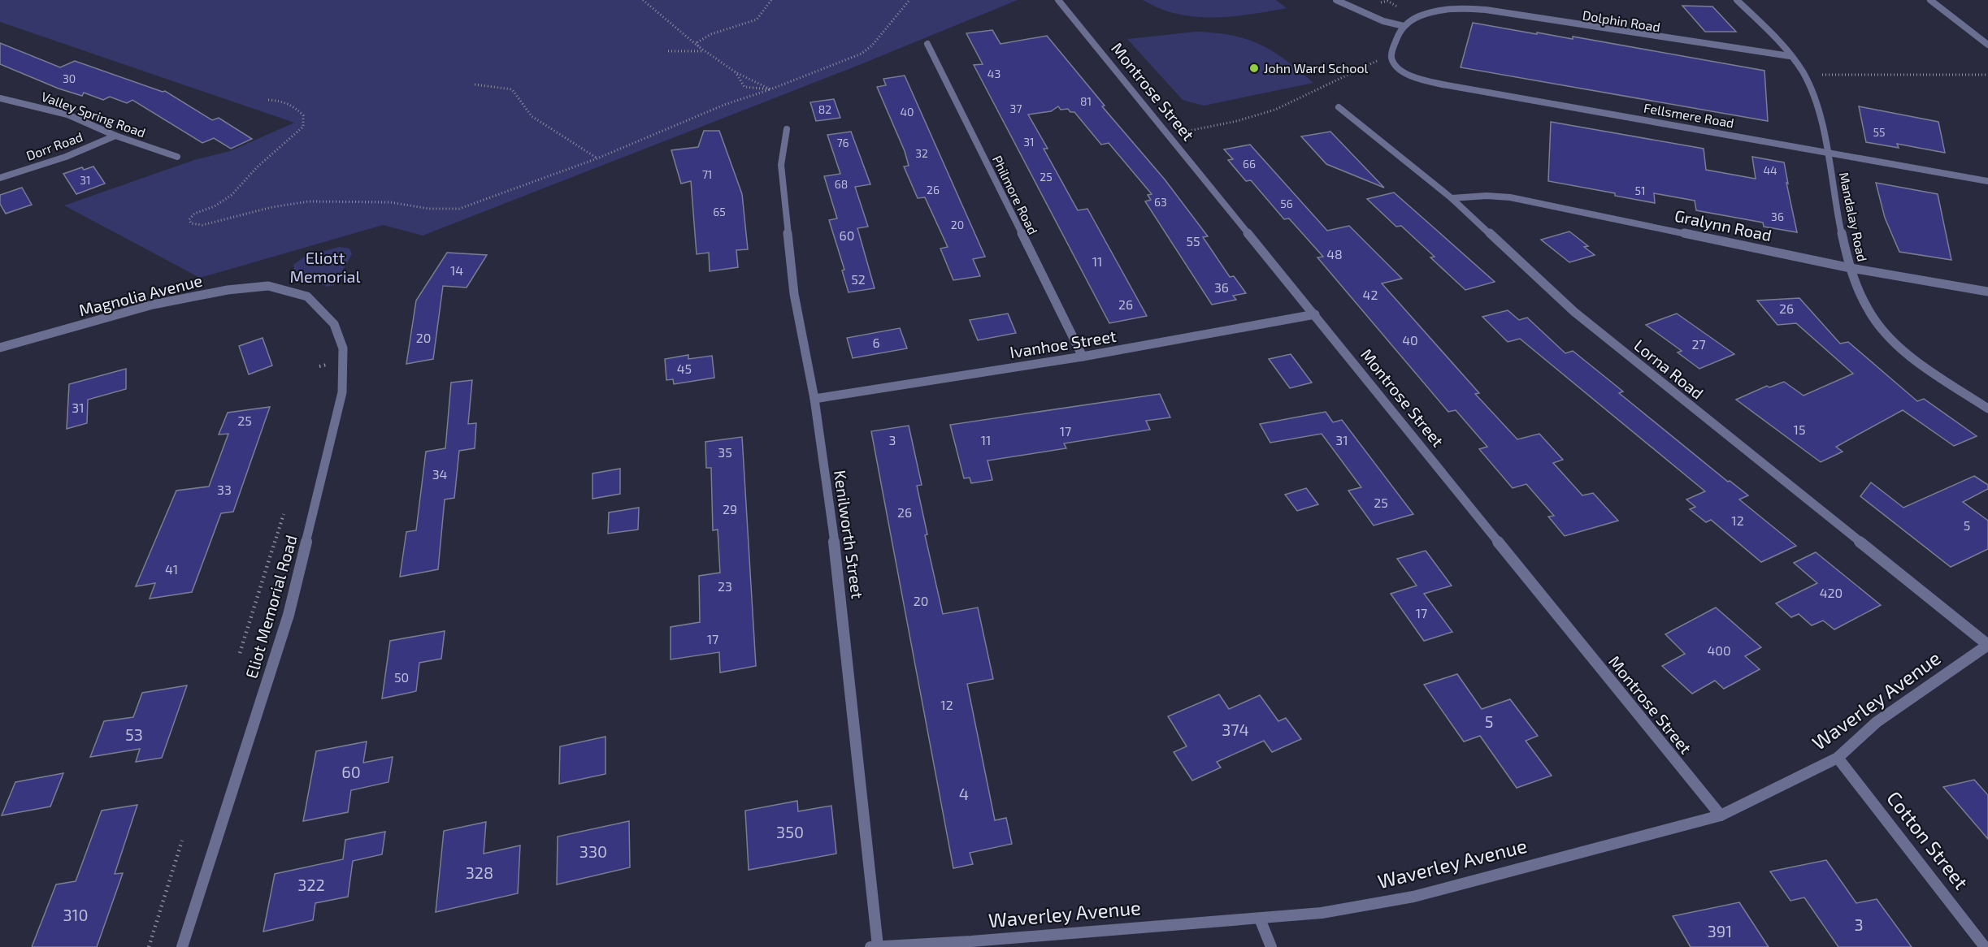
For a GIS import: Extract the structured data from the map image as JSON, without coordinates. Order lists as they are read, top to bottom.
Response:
{
  "streets": {
    "street": [
      "Dolphin Road",
      "Montrose Street",
      "Valley Spring Road",
      "Fellsmere Road",
      "Dorr Road",
      "Philmore Road",
      "Mandalay Road",
      "Gralynn Road",
      "Magnolia Avenue",
      "Ivanhoe Street",
      "Lorna Road",
      "Kenilworth Street",
      "Eliot Memorial Road",
      "Waverley Avenue",
      "Cotton Street"
    ]
  },
  "crossings": [
    ["Dolphin Road", "Mandalay Road"],
    ["Montrose Street", "Ivanhoe Street"],
    ["Montrose Street", "Waverley Avenue"],
    ["Valley Spring Road", "Dorr Road"],
    ["Fellsmere Road", "Mandalay Road"],
    ["Philmore Road", "Ivanhoe Street"],
    ["Mandalay Road", "Gralynn Road"],
    ["Gralynn Road", "Lorna Road"],
    ["Magnolia Avenue", "Eliot Memorial Road"],
    ["Ivanhoe Street", "Kenilworth Street"],
    ["Lorna Road", "Waverley Avenue"],
    ["Kenilworth Street", "Waverley Avenue"],
    ["Waverley Avenue", "Cotton Street"]
  ],
  "parks": ["Eliott Memorial"],
  "places": ["John Ward School"],
  "house_numbers": [
    "43",
    "30",
    "81",
    "37",
    "82",
    "40",
    "55",
    "31",
    "76",
    "32",
    "66",
    "44",
    "71",
    "25",
    "31",
    "68",
    "26",
    "51",
    "63",
    "56",
    "65",
    "36",
    "20",
    "60",
    "55",
    "48",
    "11",
    "14",
    "52",
    "36",
    "42",
    "26",
    "26",
    "20",
    "40",
    "6",
    "27",
    "45",
    "31",
    "25",
    "15",
    "17",
    "3",
    "11",
    "31",
    "35",
    "34",
    "33",
    "25",
    "29",
    "26",
    "12",
    "5",
    "41",
    "23",
    "420",
    "20",
    "17",
    "17",
    "400",
    "50",
    "12",
    "5",
    "374",
    "53",
    "60",
    "4",
    "350",
    "330",
    "328",
    "322",
    "310",
    "3",
    "391"
  ]
}
